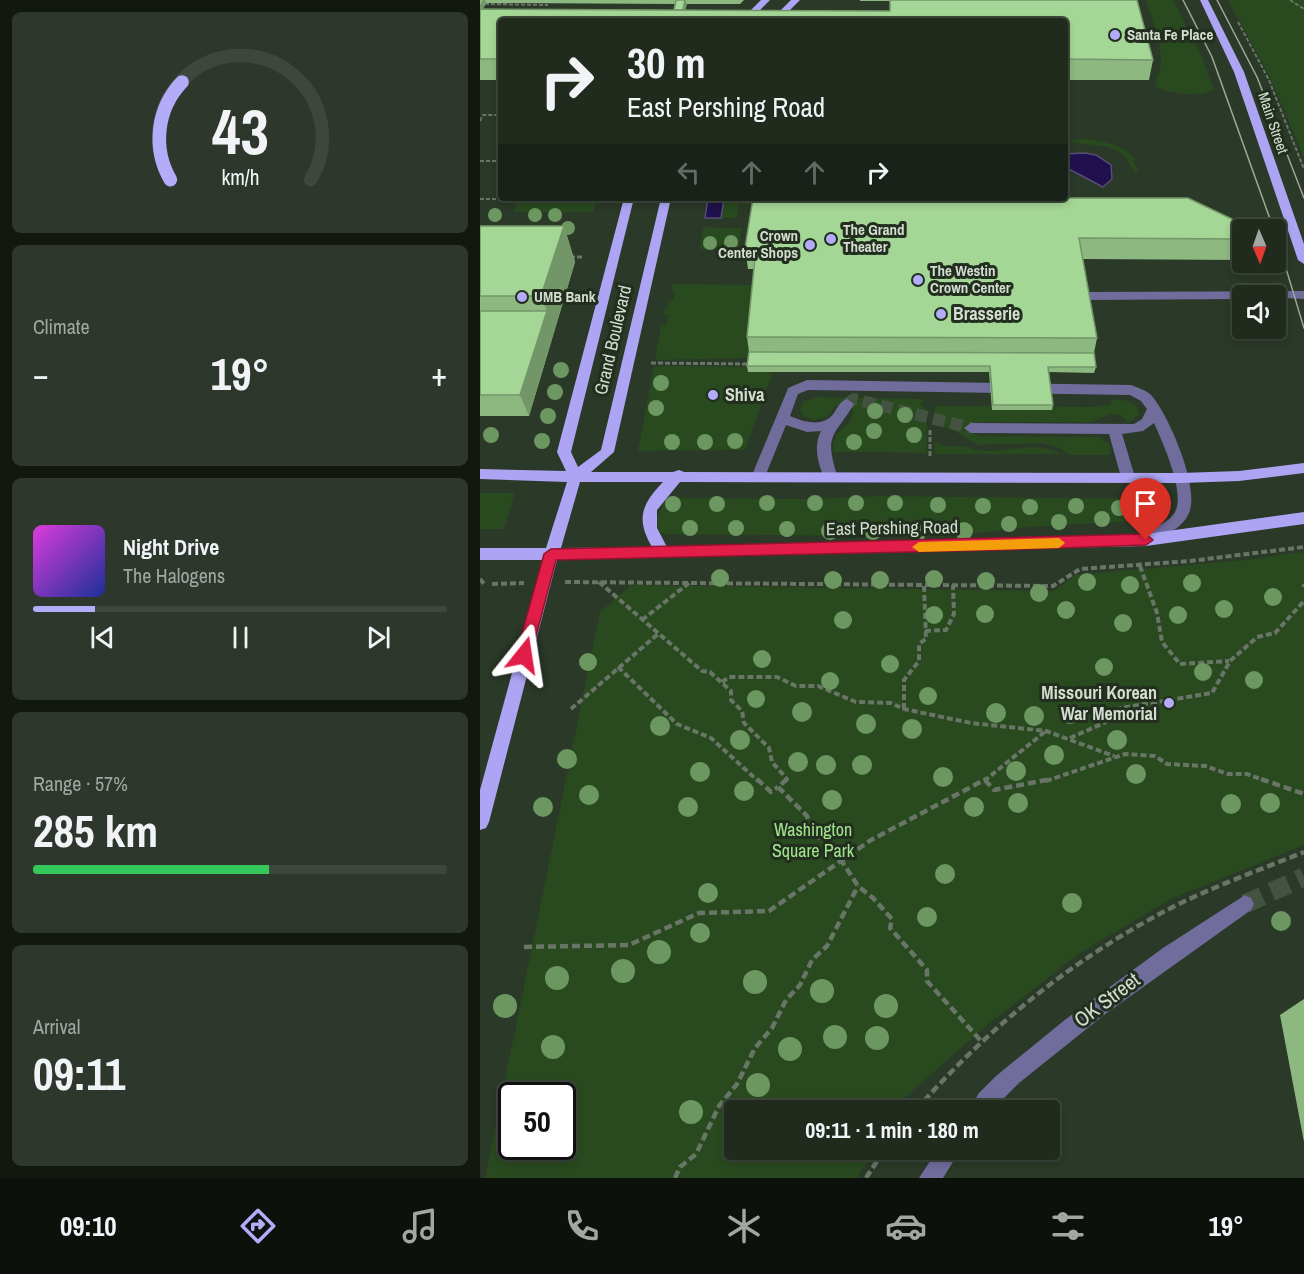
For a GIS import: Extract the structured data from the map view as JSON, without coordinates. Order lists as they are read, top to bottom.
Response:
{
  "streets": {
    "main road": ["Main Street", "Grand Boulevard", "East Pershing Road"],
    "lane": ["OK Street"]
  },
  "parks": ["Washington Square Park"],
  "places": [
    "Santa Fe Place",
    "The Grand Theater",
    "Crown Center Shops",
    "The Westin Crown Center",
    "UMB Bank",
    "Brasserie",
    "Shiva",
    "Missouri Korean War Memorial"
  ],
  "north": "bottom",
  "page": {
    "turn": ["30 m", "East Pershing Road"],
    "tile": [
      "Climate",
      ["Range · 57%", "285 km"],
      ["Arrival", "09:11"]
    ],
    "heat": ["−", "19°", "+"],
    "song": ["Night Drive", "The Halogens"],
    "limit": "50",
    "trip": "09:11 · 1 min · 180 m",
    "tabs": ["09:10", "19°"],
    "gauge": ["43", "km/h"]
  }
}
